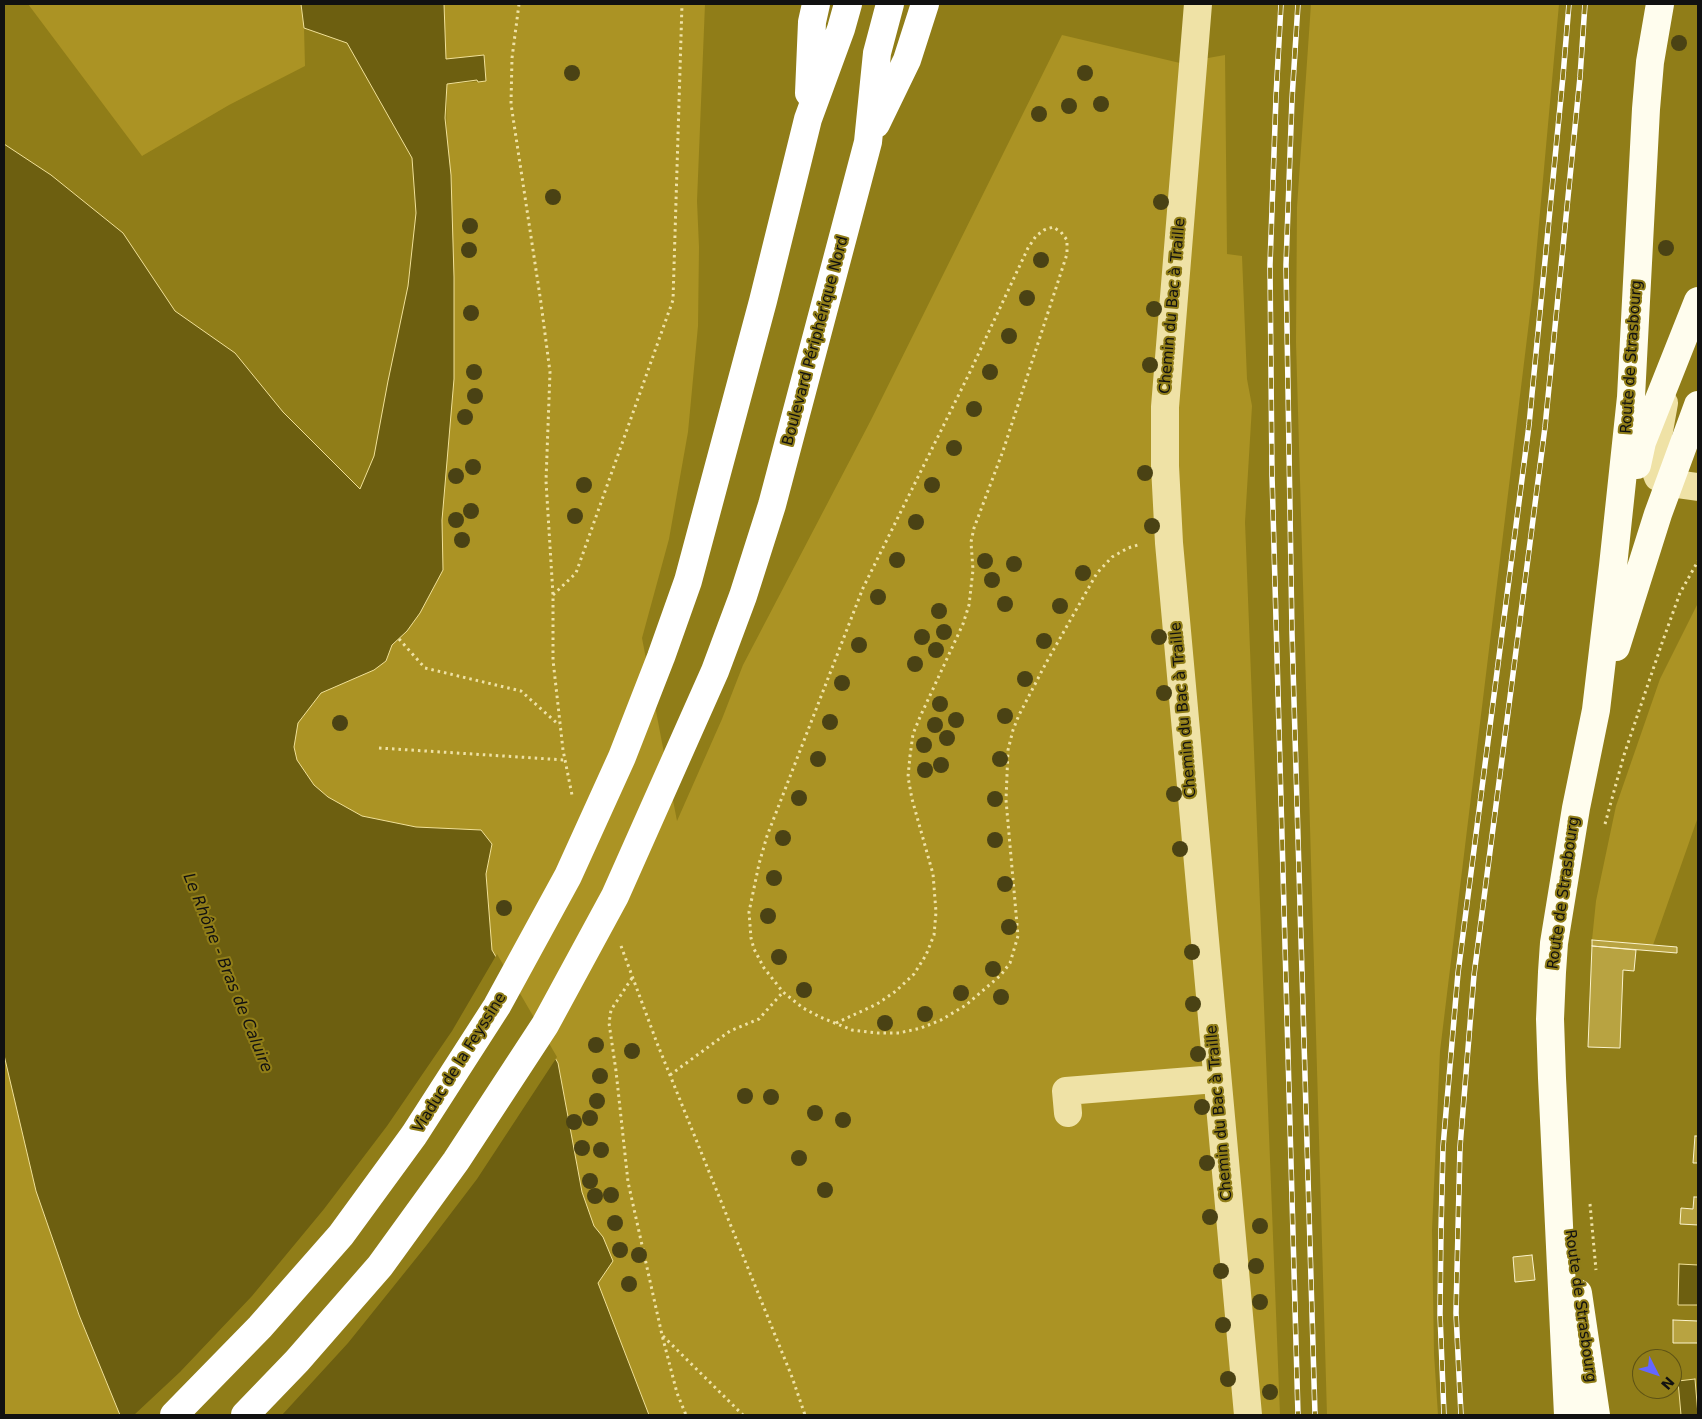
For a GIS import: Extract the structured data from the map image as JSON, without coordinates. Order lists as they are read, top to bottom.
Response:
{
  "streets": {
    "highway": ["Boulevard Périphérique Nord", "Viaduc de la Feyssine"],
    "main road": ["Route de Strasbourg"],
    "street": ["Chemin du Bac à Traille"]
  },
  "water": ["Le Rhône - Bras de Caluire"],
  "north": "bottom right"
}
